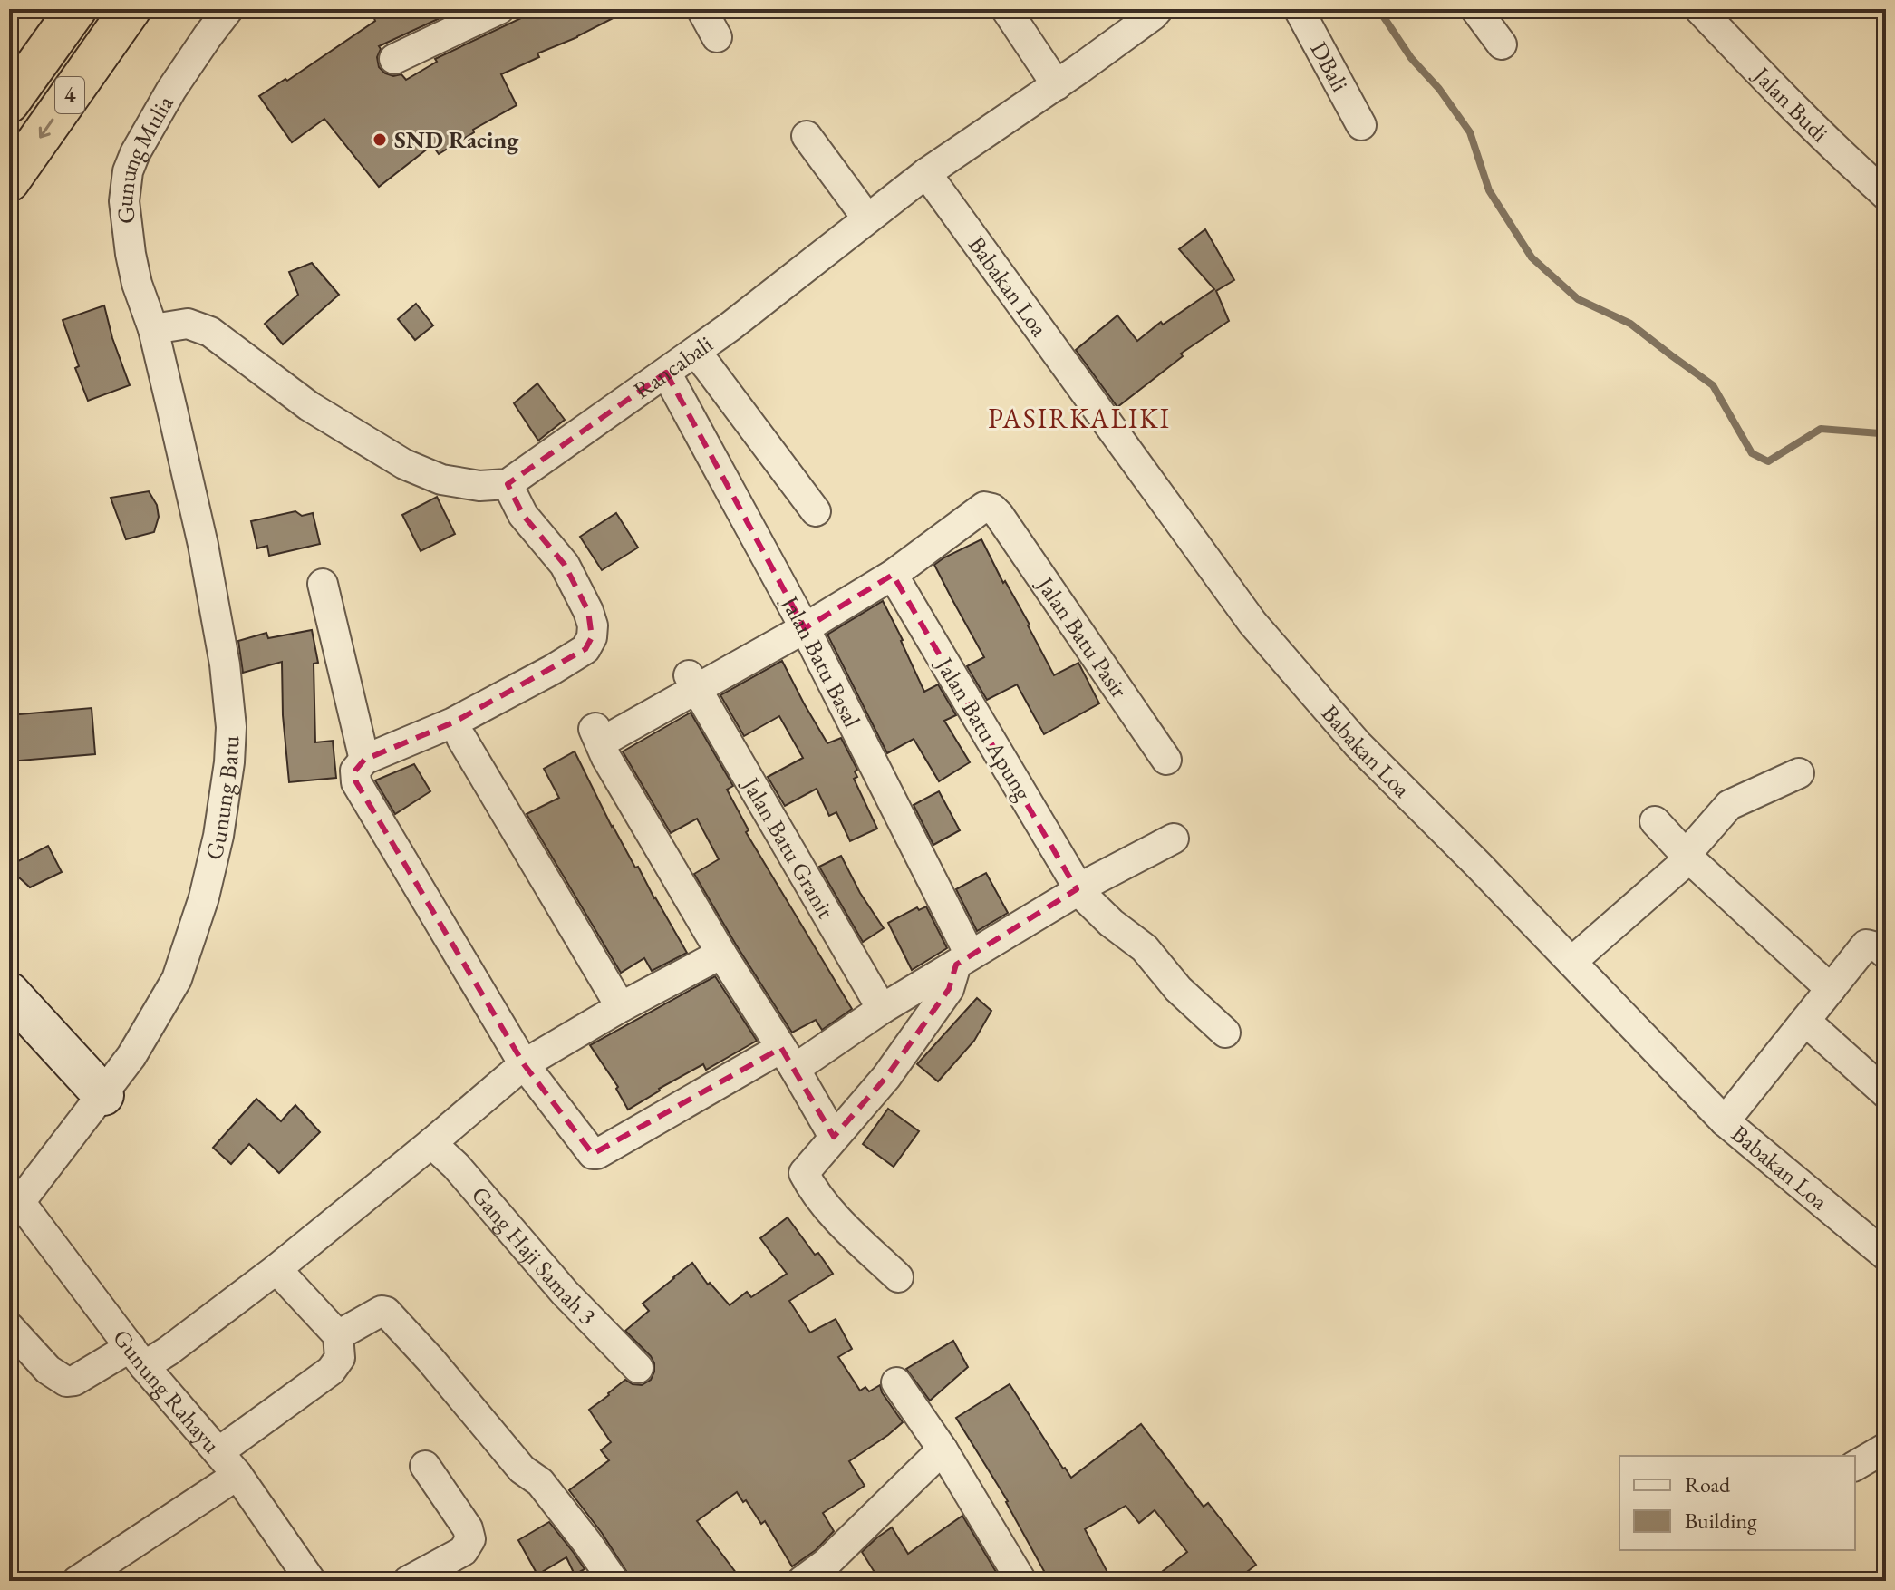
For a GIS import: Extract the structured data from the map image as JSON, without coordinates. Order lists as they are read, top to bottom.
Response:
{
  "streets": {
    "highway": ["4"],
    "street": [
      "DBali",
      "Jalan Budi",
      "Gunung Mulia",
      "Babakan Loa",
      "Rancabali",
      "Jalan Batu Pasir",
      "Jalan Batu Basal",
      "Jalan Batu Apung",
      "Gunung Batu",
      "Jalan Batu Granit",
      "Gang Haji Samah 3",
      "Gunung Rahayu"
    ]
  },
  "crossings": [
    ["Gunung Mulia", "Gunung Batu"],
    ["Babakan Loa", "Rancabali"],
    ["Rancabali", "Jalan Batu Basal"],
    ["Jalan Batu Pasir", "Jalan Batu Apung"],
    ["Gunung Batu", "Gunung Rahayu"]
  ],
  "districts": ["PASIRKALIKI"],
  "places": ["SND Racing"],
  "legend": ["Road", "Building"]
}
